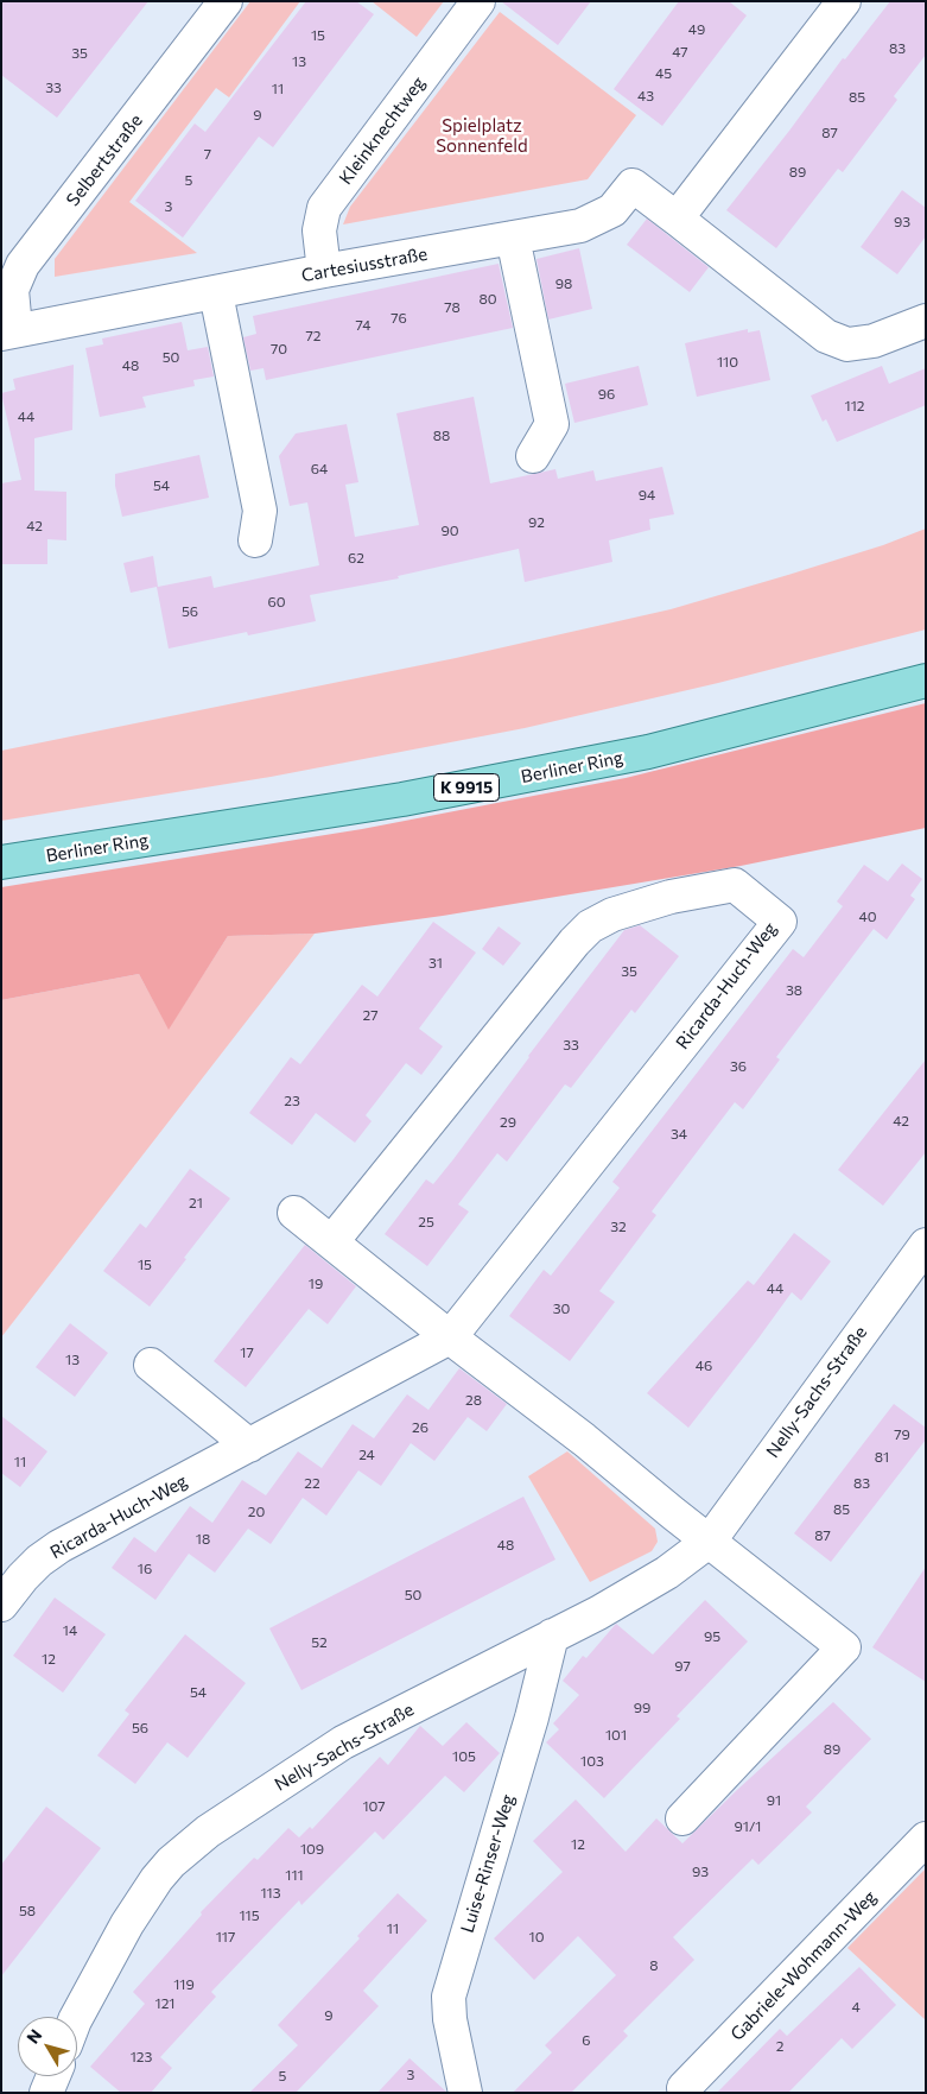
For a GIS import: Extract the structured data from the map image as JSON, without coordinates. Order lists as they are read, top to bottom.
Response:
{
  "streets": {
    "main road": ["Berliner Ring", "K 9915"],
    "street": [
      "Kleinknechtweg",
      "Selbertstraße",
      "Cartesiusstraße",
      "Ricarda-Huch-Weg",
      "Nelly-Sachs-Straße",
      "Luise-Rinser-Weg",
      "Gabriele-Wohmann-Weg"
    ]
  },
  "crossings": [
    ["Kleinknechtweg", "Cartesiusstraße"],
    ["Selbertstraße", "Cartesiusstraße"],
    ["Nelly-Sachs-Straße", "Luise-Rinser-Weg"]
  ],
  "parks": ["Spielplatz Sonnenfeld"],
  "house_numbers": [
    "49",
    "15",
    "83",
    "47",
    "35",
    "13",
    "45",
    "33",
    "11",
    "43",
    "85",
    "9",
    "87",
    "7",
    "89",
    "5",
    "3",
    "93",
    "98",
    "80",
    "78",
    "76",
    "74",
    "72",
    "70",
    "50",
    "110",
    "48",
    "96",
    "112",
    "44",
    "88",
    "64",
    "54",
    "94",
    "92",
    "42",
    "90",
    "62",
    "60",
    "56",
    "40",
    "31",
    "35",
    "38",
    "27",
    "33",
    "36",
    "23",
    "42",
    "29",
    "34",
    "21",
    "25",
    "32",
    "15",
    "19",
    "44",
    "30",
    "17",
    "13",
    "46",
    "28",
    "26",
    "79",
    "24",
    "81",
    "11",
    "22",
    "83",
    "85",
    "20",
    "87",
    "18",
    "48",
    "16",
    "50",
    "14",
    "95",
    "52",
    "12",
    "97",
    "54",
    "99",
    "56",
    "101",
    "89",
    "105",
    "103",
    "91",
    "107",
    "91/1",
    "12",
    "109",
    "93",
    "111",
    "113",
    "58",
    "115",
    "11",
    "117",
    "10",
    "8",
    "119",
    "121",
    "4",
    "9",
    "6",
    "2",
    "123",
    "3",
    "5"
  ],
  "north": "top left"
}
